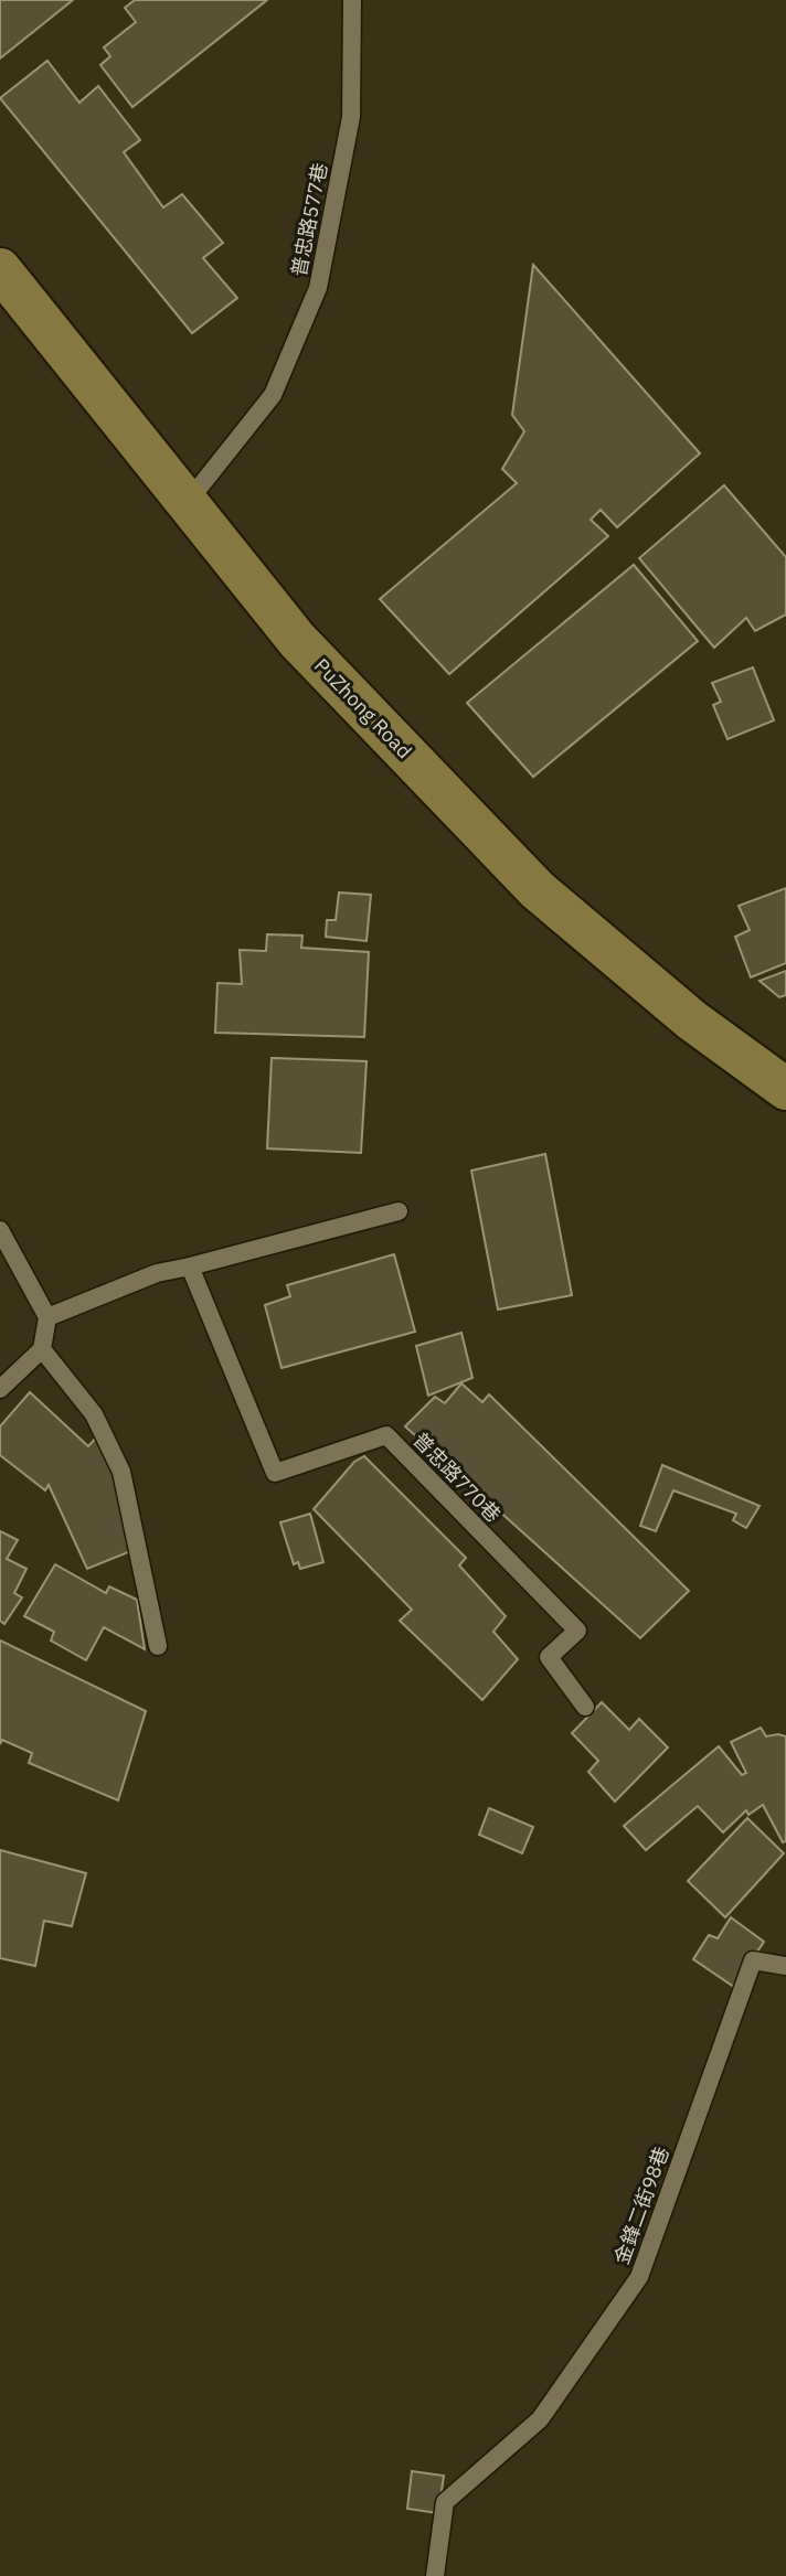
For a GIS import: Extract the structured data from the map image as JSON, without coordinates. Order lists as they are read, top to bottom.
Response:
{
  "streets": {
    "street": ["PuZhong Road"],
    "lane": ["普忠路577巷", "普忠路770巷", "金鋒二街98巷"]
  },
  "crossings": [
    ["普忠路577巷", "PuZhong Road"]
  ]
}
